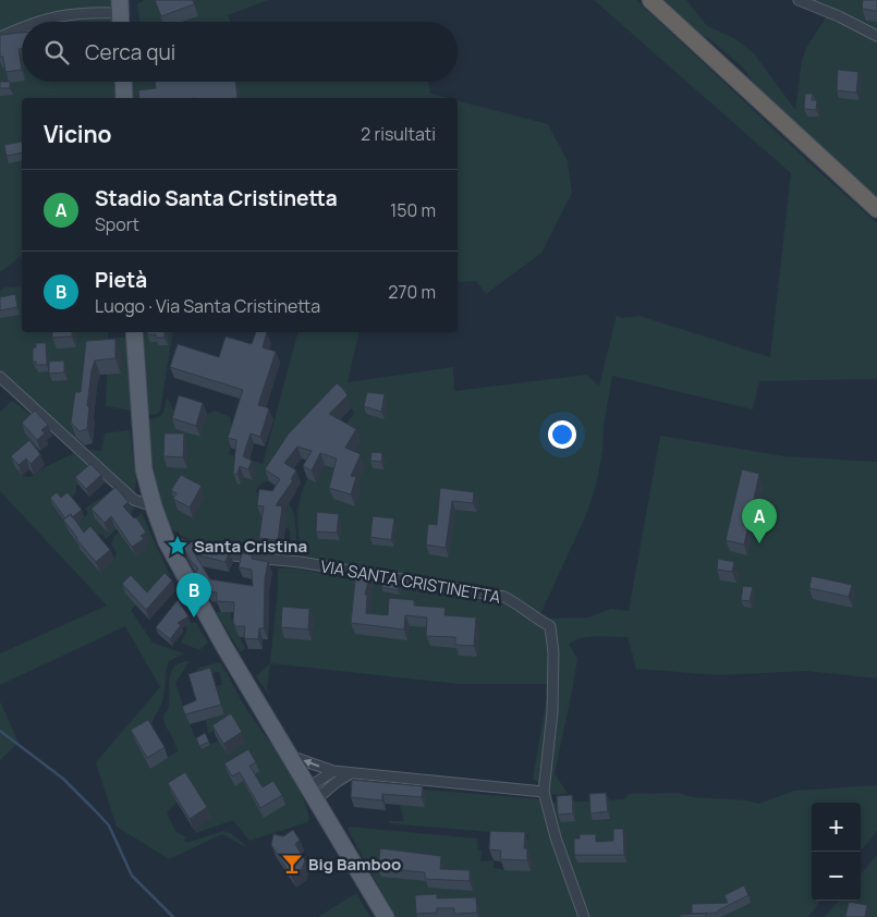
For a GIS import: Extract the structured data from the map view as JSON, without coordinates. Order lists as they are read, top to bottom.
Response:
{
  "streets": {
    "street": ["VIA SANTA CRISTINETTA"]
  },
  "places": {
    "place": ["Santa Cristina"],
    "bar": ["Big Bamboo"]
  },
  "page": {
    "search": "Cerca qui",
    "heading": ["Vicino", "2 risultati"],
    "list": [
      {
        "mark": "A",
        "name": "Stadio Santa Cristinetta",
        "note": "Sport",
        "value": "150 m"
      },
      {
        "mark": "B",
        "name": "Pietà",
        "note": "Luogo · Via Santa Cristinetta",
        "value": "270 m"
      }
    ],
    "pins": ["A", "B"],
    "map_buttons": ["+", "−"]
  }
}
